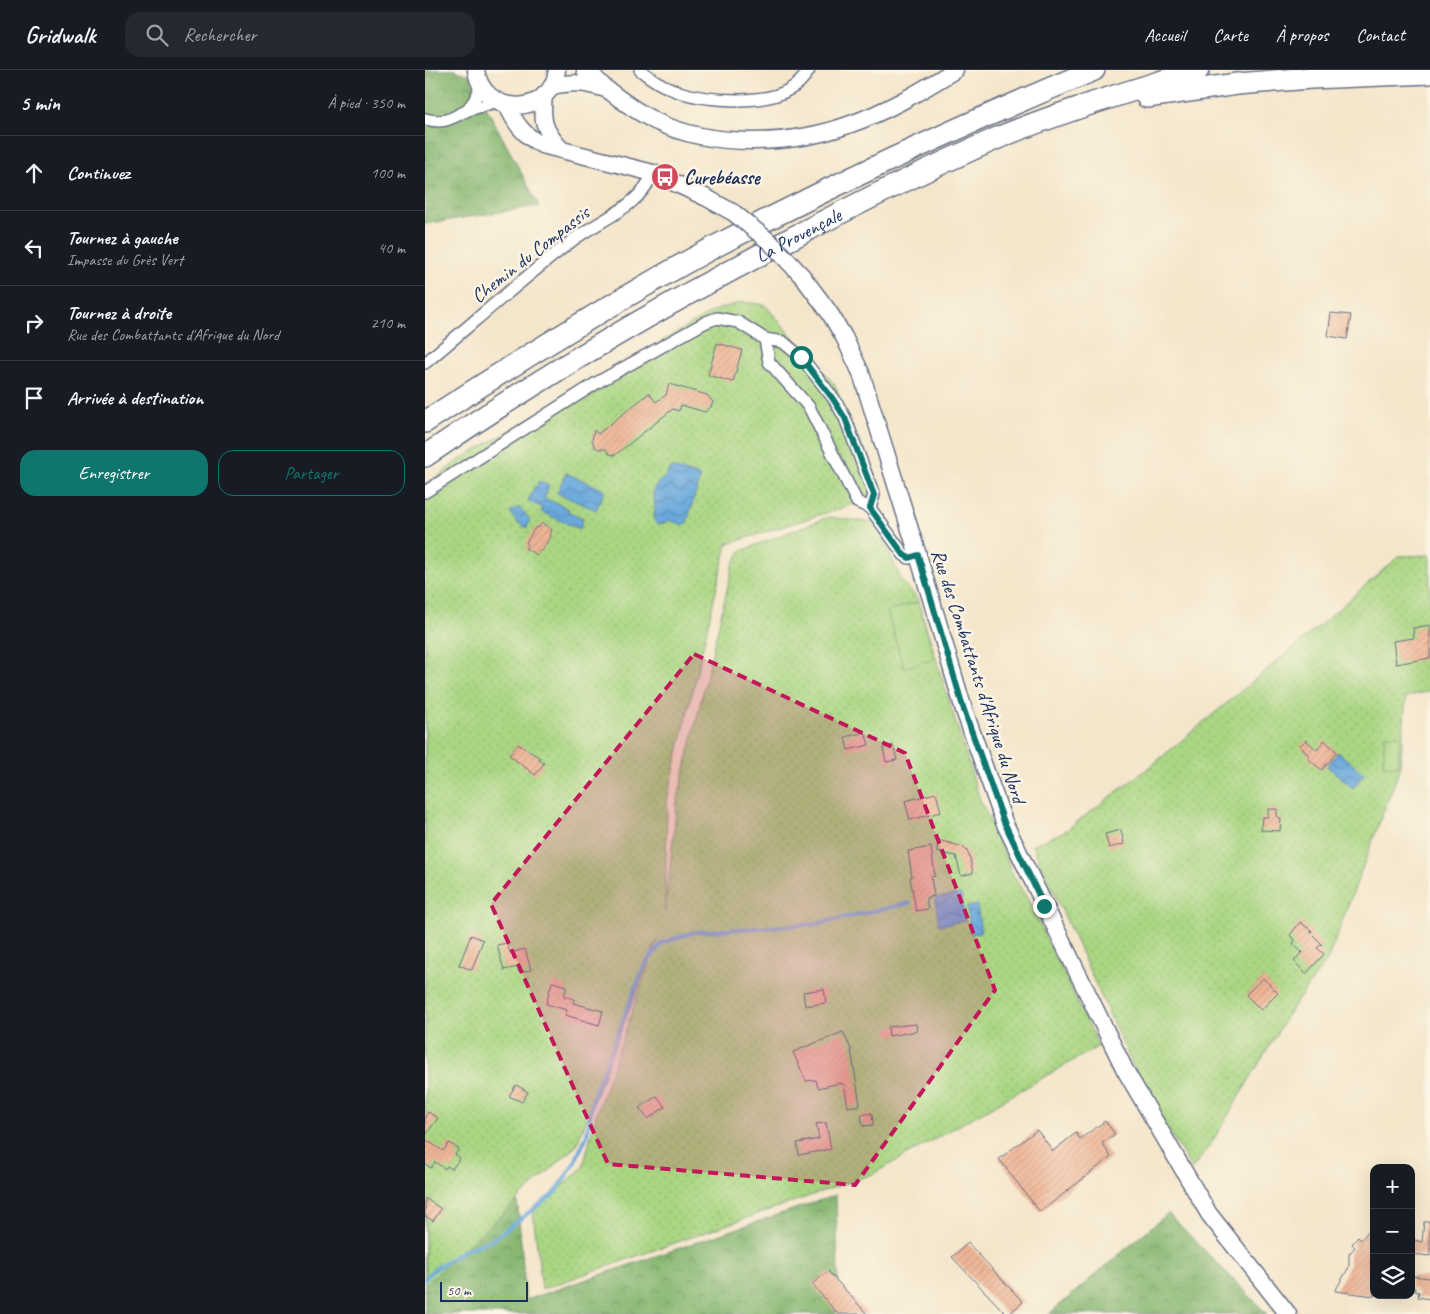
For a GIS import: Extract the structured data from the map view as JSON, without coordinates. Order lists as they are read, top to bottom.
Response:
{
  "streets": {
    "highway": ["La Provençale"],
    "main road": ["Rue des Combattants d'Afrique du Nord"],
    "street": ["Chemin du Compassis"]
  },
  "crossings": [
    ["Chemin du Compassis", "Rue des Combattants d'Afrique du Nord"]
  ],
  "places": {
    "bus stop": ["Curebéasse"]
  },
  "scale_bar": "50 m",
  "page": {
    "header": "Gridwalk",
    "search": "Rechercher",
    "nav": [
      "Accueil",
      "Carte",
      "À propos",
      "Contact"
    ],
    "heading": ["5 min", "À pied · 350 m"],
    "list": [
      ["Continuez", "100 m"],
      ["Tournez à gauche", "Impasse du Grès Vert", "40 m"],
      ["Tournez à droite", "Rue des Combattants d'Afrique du Nord", "210 m"],
      "Arrivée à destination"
    ],
    "buttons": ["Enregistrer", "Partager"],
    "map_buttons": ["+", "−"],
    "scale": "50 m"
  }
}
